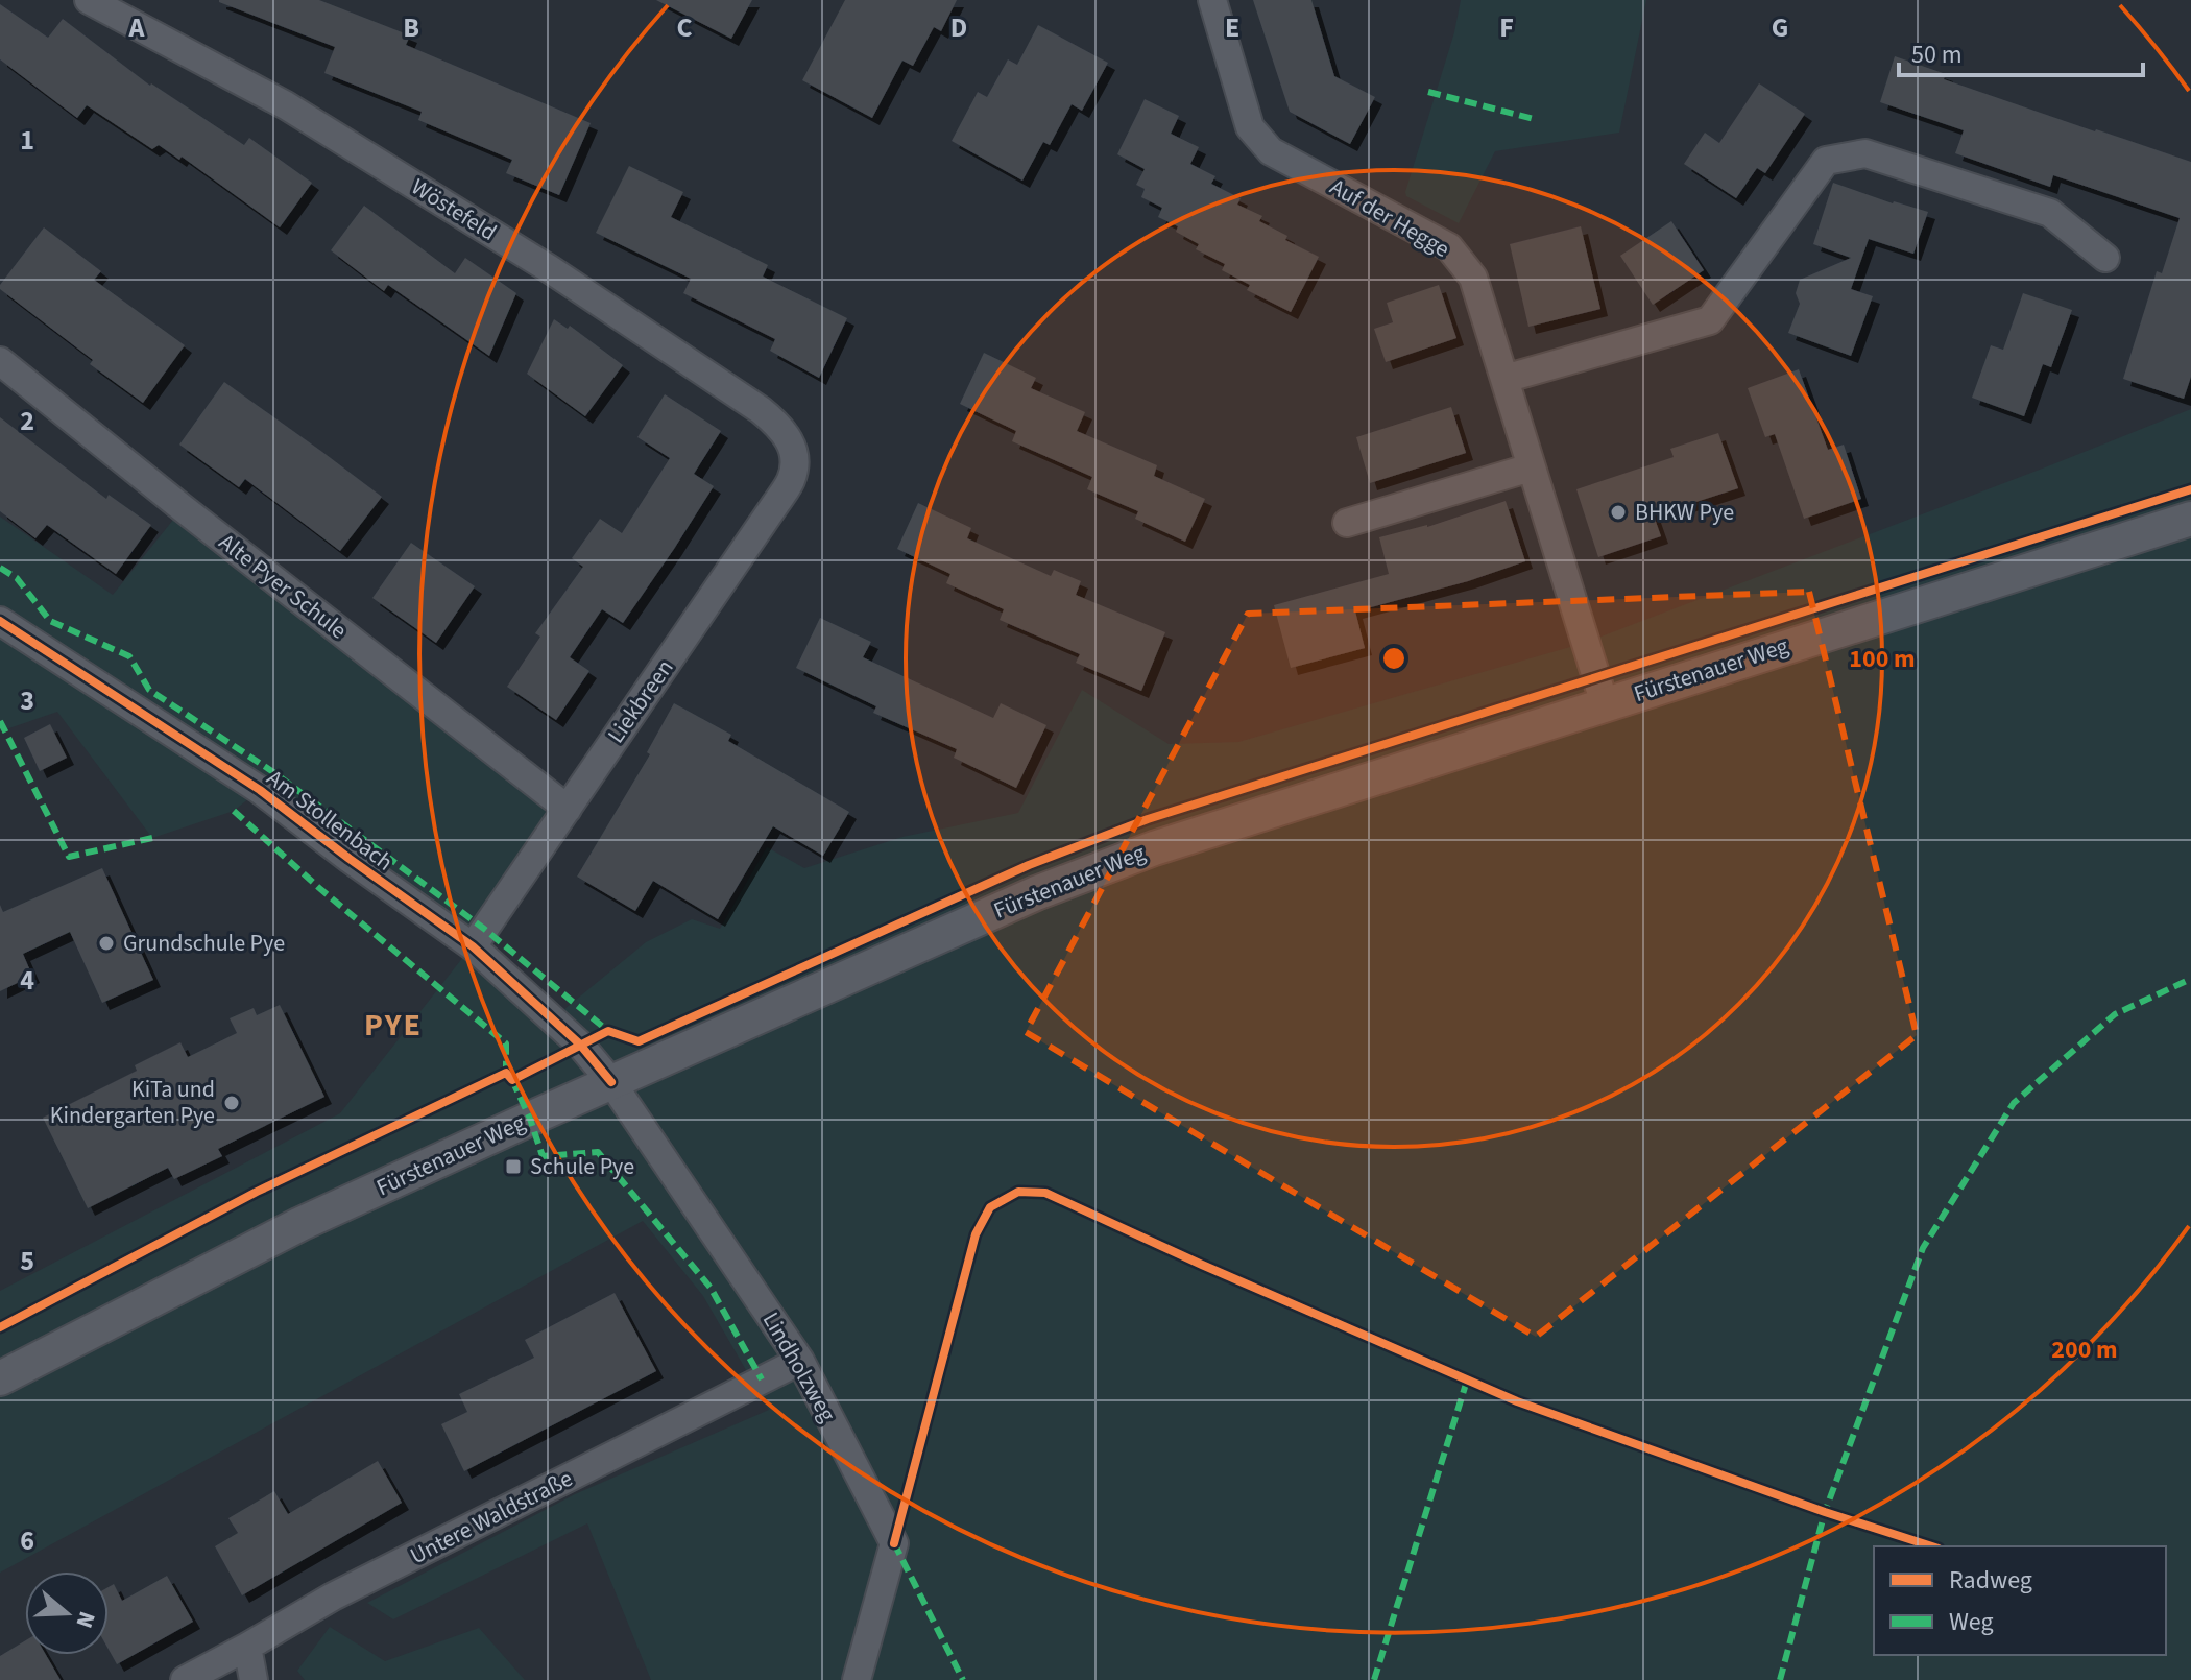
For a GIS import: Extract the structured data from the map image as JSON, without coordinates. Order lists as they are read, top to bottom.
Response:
{
  "streets": {
    "street": [
      "Wöstefeld",
      "Auf der Hegge",
      "Alte Pyer Schule",
      "Fürstenauer Weg",
      "Liekbreen",
      "Am Stollenbach",
      "Lindholzweg",
      "Untere Waldstraße"
    ]
  },
  "crossings": [
    ["Wöstefeld", "Liekbreen"],
    ["Auf der Hegge", "Fürstenauer Weg"],
    ["Alte Pyer Schule", "Liekbreen"],
    ["Fürstenauer Weg", "Am Stollenbach"],
    ["Fürstenauer Weg", "Lindholzweg"],
    ["Liekbreen", "Am Stollenbach"],
    ["Am Stollenbach", "Lindholzweg"],
    ["Lindholzweg", "Untere Waldstraße"]
  ],
  "districts": ["PYE"],
  "places": {
    "other": ["BHKW Pye", "Grundschule Pye", "KiTa und Kindergarten Pye"],
    "transit": ["Schule Pye"]
  },
  "legend": ["Radweg", "Weg"],
  "scale_bar": "50 m",
  "north": "right",
  "grid": {
    "columns": [
      "A",
      "B",
      "C",
      "D",
      "E",
      "F",
      "G"
    ],
    "rows": [
      "1",
      "2",
      "3",
      "4",
      "5",
      "6"
    ]
  },
  "rings": ["100 m", "200 m"]
}
